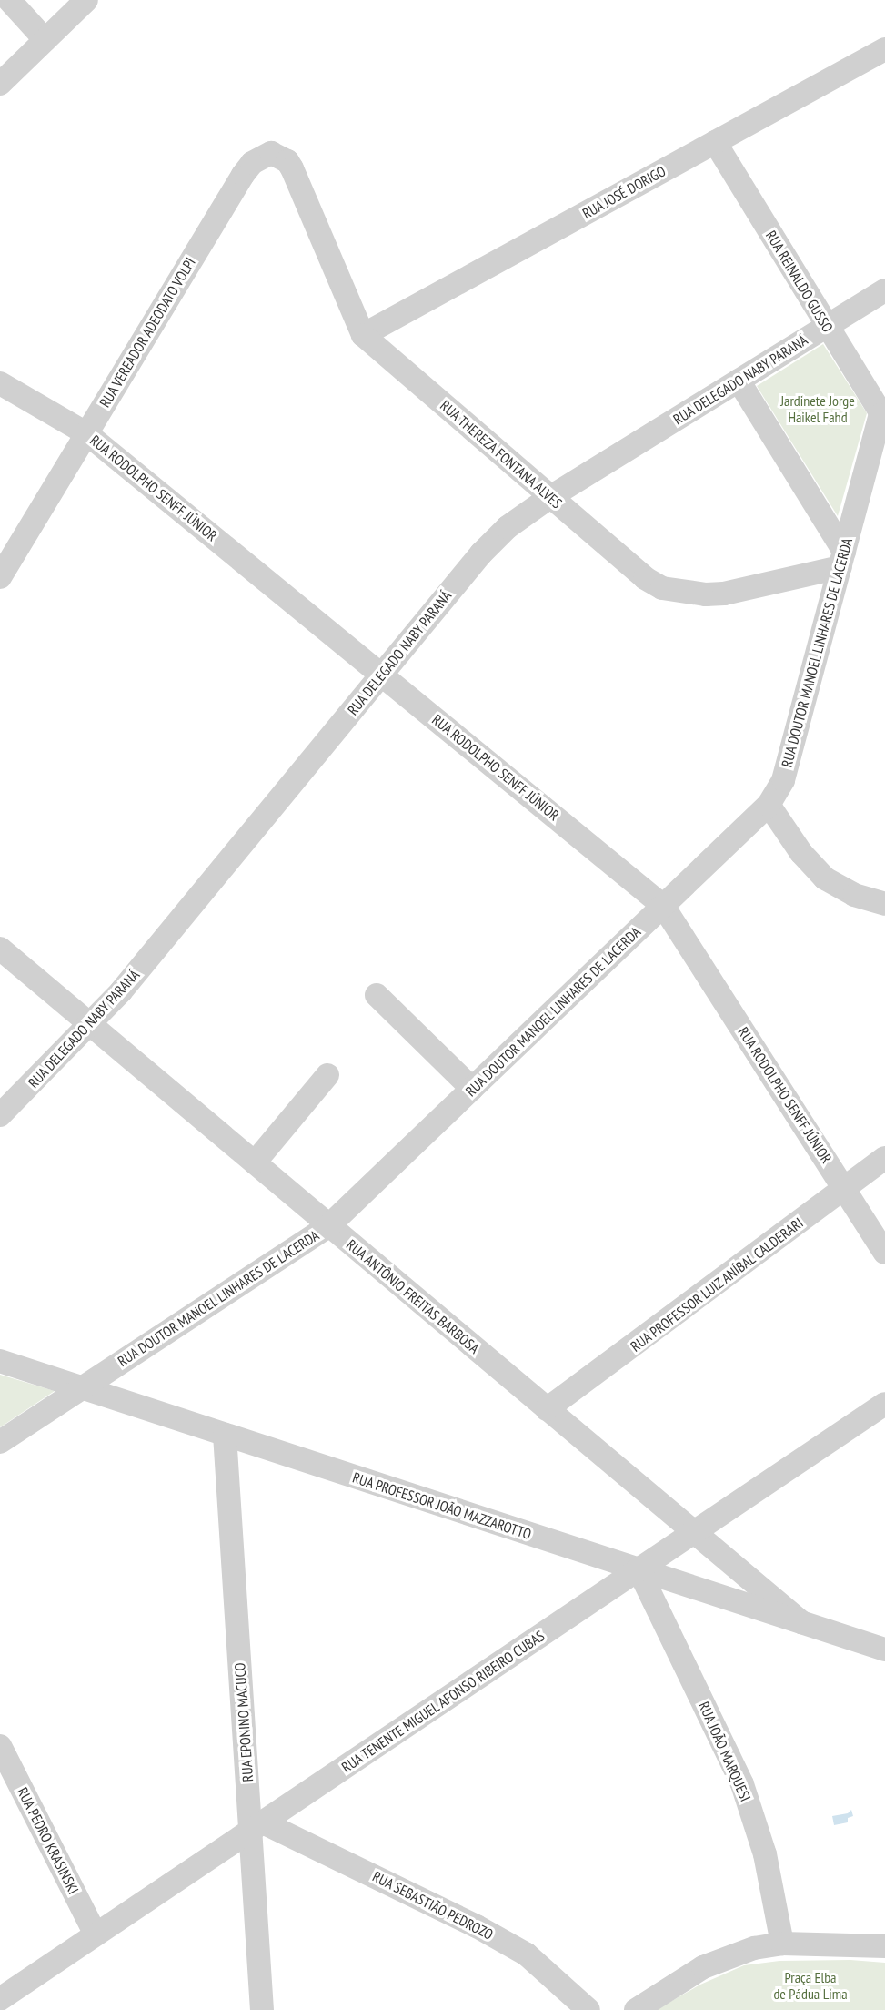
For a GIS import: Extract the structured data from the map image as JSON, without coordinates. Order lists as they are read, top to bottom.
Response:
{
  "streets": {
    "street": [
      "RUA JOSÉ DORIGO",
      "RUA REINALDO GUSSO",
      "RUA VEREADOR ADEODATO VOLPI",
      "RUA DELEGADO NABY PARANÁ",
      "RUA THEREZA FONTANA ALVES",
      "RUA RODOLPHO SENFF JÚNIOR",
      "RUA DOUTOR MANOEL LINHARES DE LACERDA",
      "RUA PROFESSOR LUIZ ANÍBAL CALDERARI",
      "RUA ANTÔNIO FREITAS BARBOSA",
      "RUA PROFESSOR JOÃO MAZZAROTTO",
      "RUA TENENTE MIGUEL AFONSO RIBEIRO CUBAS",
      "RUA EPONINO MACUCO",
      "RUA JOÃO MARQUESI",
      "RUA PEDRO KRASINSKI",
      "RUA SEBASTIÃO PEDROZO"
    ]
  },
  "crossings": [
    ["RUA JOSÉ DORIGO", "RUA REINALDO GUSSO"],
    ["RUA JOSÉ DORIGO", "RUA THEREZA FONTANA ALVES"],
    ["RUA REINALDO GUSSO", "RUA DELEGADO NABY PARANÁ"],
    ["RUA REINALDO GUSSO", "RUA DOUTOR MANOEL LINHARES DE LACERDA"],
    ["RUA VEREADOR ADEODATO VOLPI", "RUA THEREZA FONTANA ALVES"],
    ["RUA VEREADOR ADEODATO VOLPI", "RUA RODOLPHO SENFF JÚNIOR"],
    ["RUA DELEGADO NABY PARANÁ", "RUA THEREZA FONTANA ALVES"],
    ["RUA DELEGADO NABY PARANÁ", "RUA RODOLPHO SENFF JÚNIOR"],
    ["RUA DELEGADO NABY PARANÁ", "RUA ANTÔNIO FREITAS BARBOSA"],
    ["RUA THEREZA FONTANA ALVES", "RUA DOUTOR MANOEL LINHARES DE LACERDA"],
    ["RUA RODOLPHO SENFF JÚNIOR", "RUA DOUTOR MANOEL LINHARES DE LACERDA"],
    ["RUA RODOLPHO SENFF JÚNIOR", "RUA PROFESSOR LUIZ ANÍBAL CALDERARI"],
    ["RUA DOUTOR MANOEL LINHARES DE LACERDA", "RUA ANTÔNIO FREITAS BARBOSA"],
    ["RUA DOUTOR MANOEL LINHARES DE LACERDA", "RUA PROFESSOR JOÃO MAZZAROTTO"],
    ["RUA PROFESSOR LUIZ ANÍBAL CALDERARI", "RUA ANTÔNIO FREITAS BARBOSA"],
    ["RUA ANTÔNIO FREITAS BARBOSA", "RUA PROFESSOR JOÃO MAZZAROTTO"],
    ["RUA ANTÔNIO FREITAS BARBOSA", "RUA TENENTE MIGUEL AFONSO RIBEIRO CUBAS"],
    ["RUA PROFESSOR JOÃO MAZZAROTTO", "RUA TENENTE MIGUEL AFONSO RIBEIRO CUBAS"],
    ["RUA PROFESSOR JOÃO MAZZAROTTO", "RUA EPONINO MACUCO"],
    ["RUA PROFESSOR JOÃO MAZZAROTTO", "RUA JOÃO MARQUESI"],
    ["RUA TENENTE MIGUEL AFONSO RIBEIRO CUBAS", "RUA EPONINO MACUCO"],
    ["RUA TENENTE MIGUEL AFONSO RIBEIRO CUBAS", "RUA JOÃO MARQUESI"],
    ["RUA TENENTE MIGUEL AFONSO RIBEIRO CUBAS", "RUA PEDRO KRASINSKI"],
    ["RUA TENENTE MIGUEL AFONSO RIBEIRO CUBAS", "RUA SEBASTIÃO PEDROZO"],
    ["RUA EPONINO MACUCO", "RUA SEBASTIÃO PEDROZO"]
  ],
  "parks": ["Jardinete Jorge Haikel Fahd", "Praça Elba de Pádua Lima"]
}
